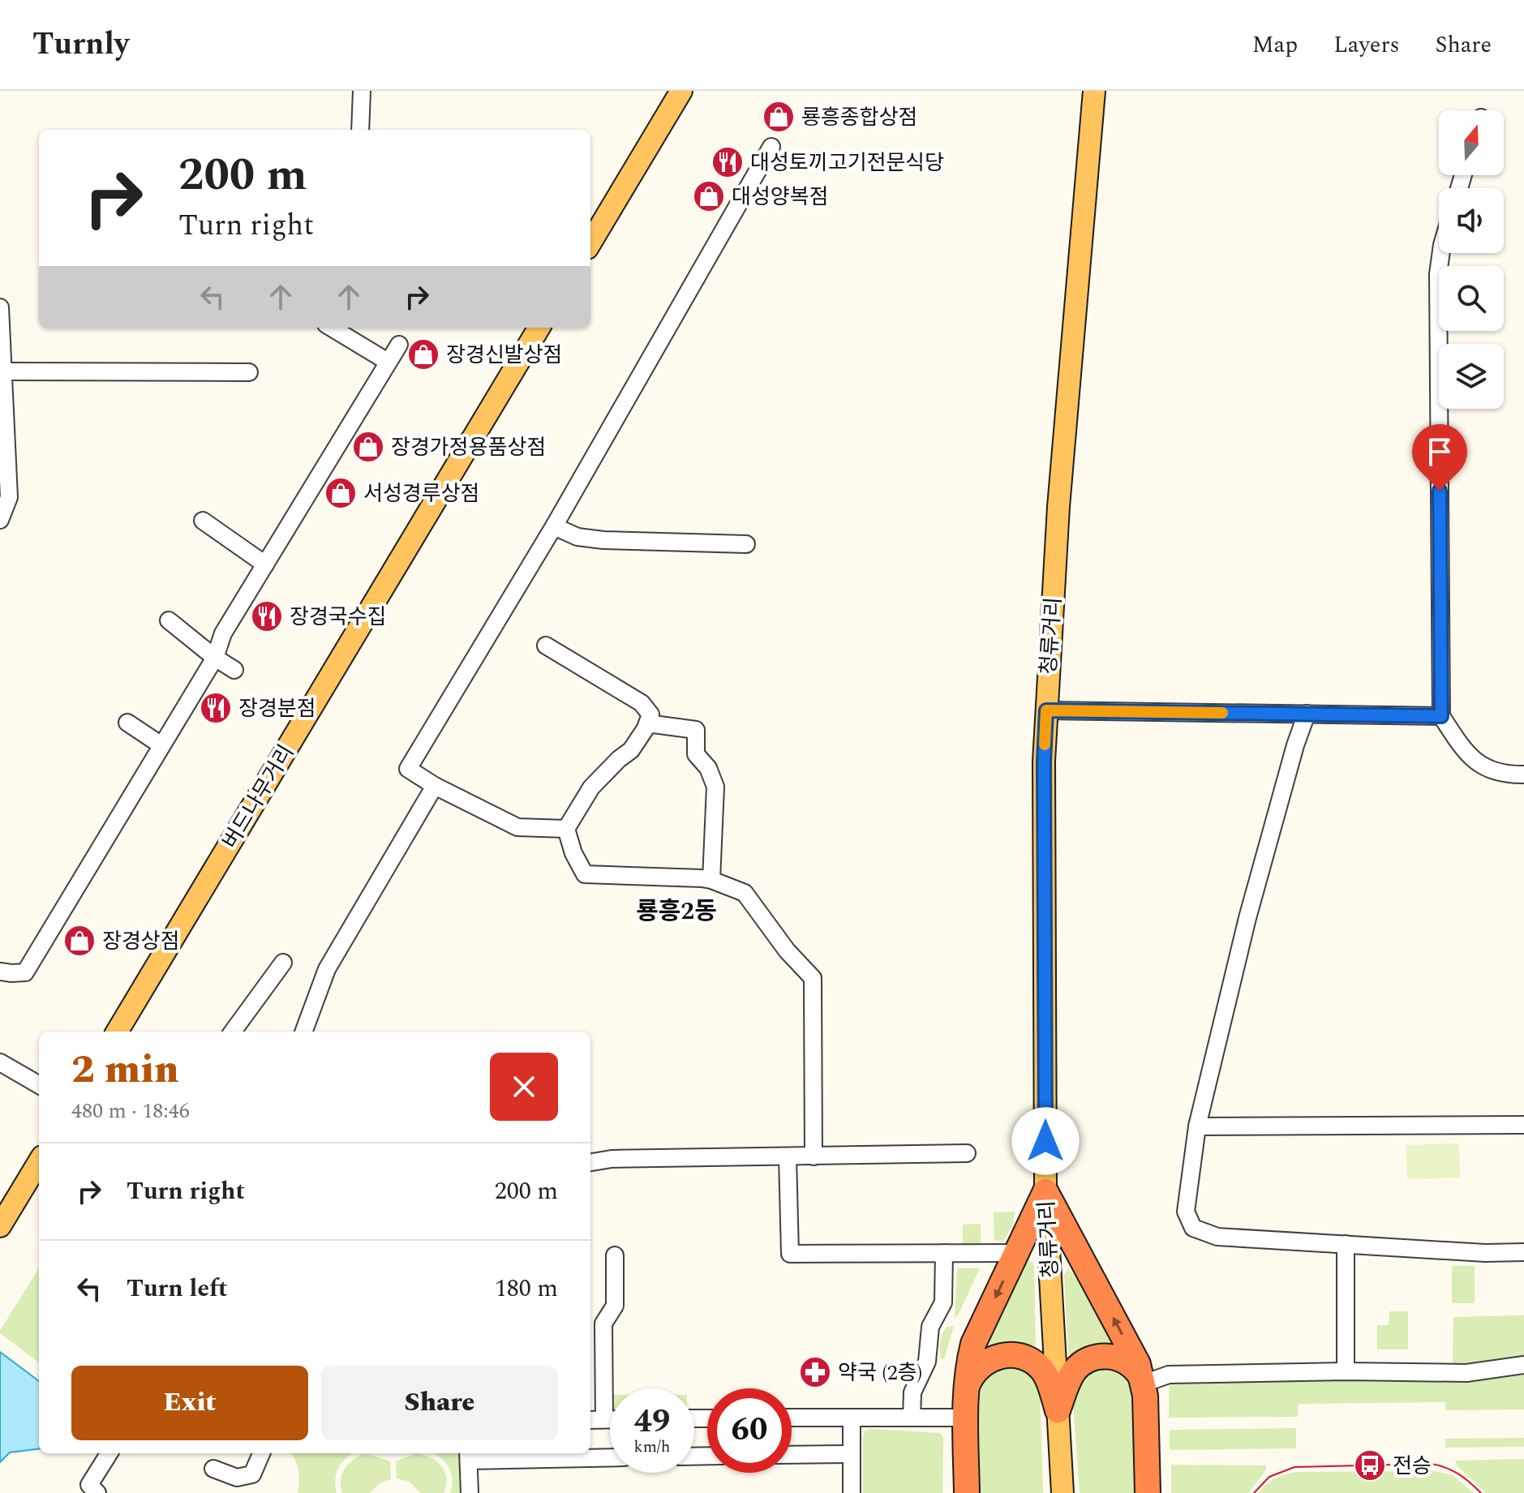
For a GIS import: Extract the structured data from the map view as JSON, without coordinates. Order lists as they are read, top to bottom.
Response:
{
  "streets": {
    "main road": ["청류거리", "버드나무거리"]
  },
  "districts": ["룡흥2동"],
  "places": {
    "shop": [
      "룡흥종합상점",
      "대성양복점",
      "장경신발상점",
      "장경가정용품상점",
      "서성경루상점",
      "장경상점"
    ],
    "restaurant": ["대성토끼고기전문식당", "장경국수집", "장경분점"],
    "pharmacy": ["약국 (2층)"],
    "bus stop": ["전승"]
  },
  "north": "top",
  "page": {
    "header": "Turnly",
    "nav": ["Map", "Layers", "Share"],
    "turn": ["200 m", "Turn right"],
    "heading": ["2 min", "480 m · 18:46"],
    "list": [
      {
        "name": "Turn right",
        "value": "200 m"
      },
      {
        "name": "Turn left",
        "value": "180 m"
      }
    ],
    "buttons": ["Exit", "Share"],
    "speed": "49 km/h",
    "limit": "60"
  }
}
